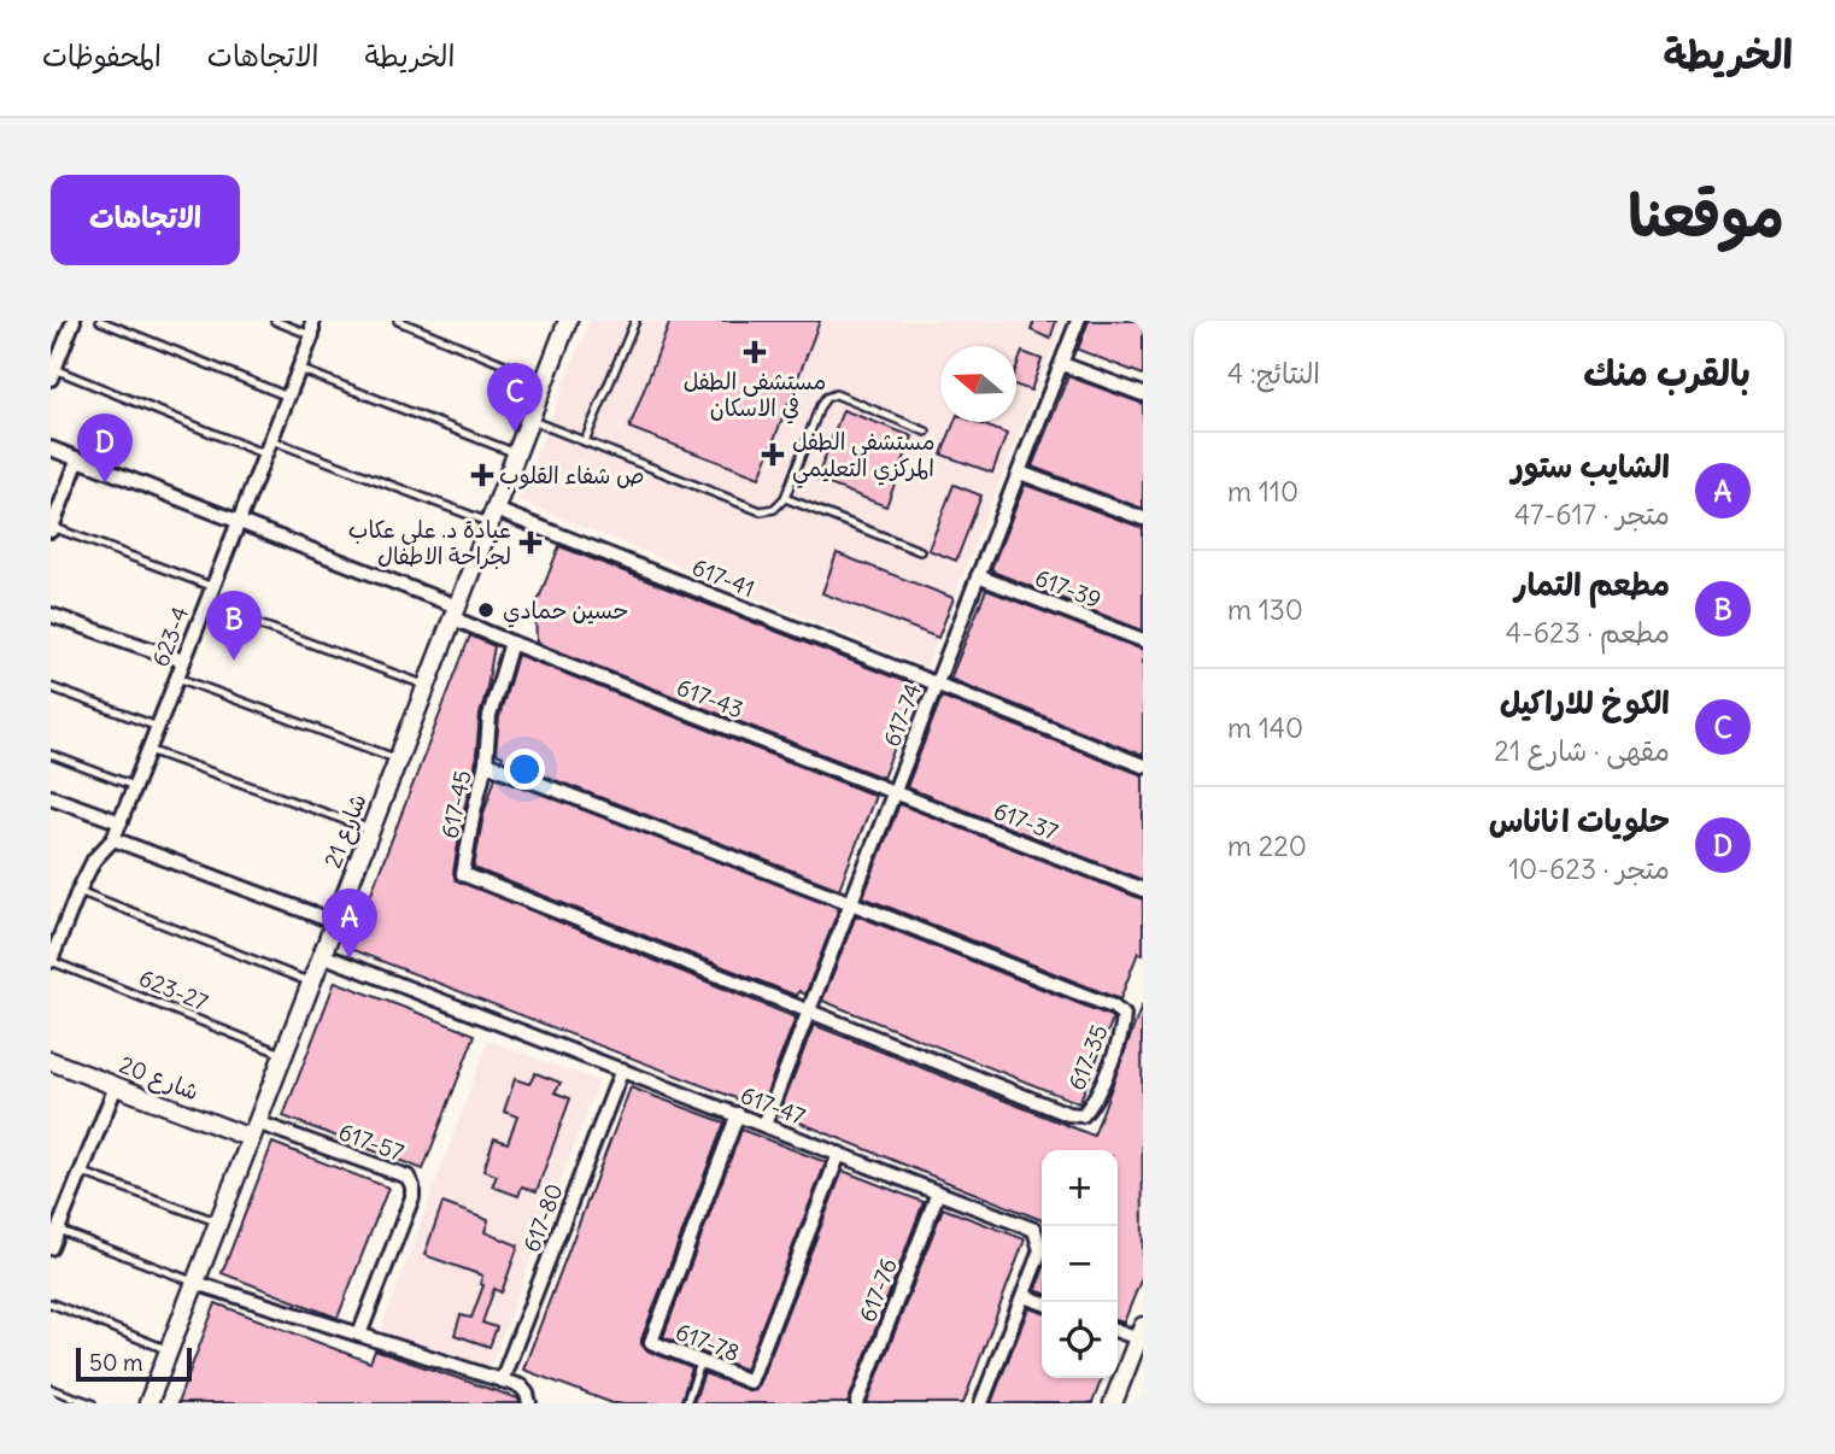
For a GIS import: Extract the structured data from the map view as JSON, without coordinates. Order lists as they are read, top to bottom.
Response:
{
  "streets": {
    "street": [
      "617-41",
      "617-39",
      "623-4",
      "617-43",
      "617-74",
      "617-45",
      "617-37",
      "شارع 21",
      "617-35",
      "شارع 20",
      "617-47",
      "617-57",
      "617-80",
      "617-76",
      "617-78"
    ],
    "lane": ["623-27"]
  },
  "crossings": [
    ["617-41", "617-74"],
    ["617-41", "شارع 21"],
    ["617-39", "617-74"],
    ["623-4", "617-43"],
    ["623-4", "623-27"],
    ["617-43", "617-74"],
    ["617-43", "617-37"],
    ["617-43", "شارع 21"],
    ["617-74", "617-45"],
    ["617-74", "617-37"],
    ["617-74", "617-35"],
    ["617-74", "617-47"],
    ["617-45", "617-35"],
    ["شارع 21", "623-27"],
    ["شارع 21", "شارع 20"],
    ["شارع 21", "617-47"],
    ["شارع 21", "617-57"],
    ["شارع 20", "617-57"],
    ["617-47", "617-80"],
    ["617-47", "617-76"],
    ["617-47", "617-78"]
  ],
  "places": {
    "health": [
      "مستشفى الطفل في الاسكان",
      "مستشفى الطفل المركزي التعليمي",
      "ص شفاء القلوب",
      "عيادة د. علي عكاب لجراحة الاطفال"
    ],
    "other": ["حسين حمادي"]
  },
  "scale_bar": "50 m",
  "north": "left",
  "page": {
    "header": "الخريطة",
    "nav": ["الخريطة", "الاتجاهات", "المحفوظات"],
    "title": "موقعنا",
    "buttons": "الاتجاهات",
    "heading": ["بالقرب منك", "النتائج: 4"],
    "pins": [
      "C",
      "D",
      "B",
      "A"
    ],
    "list": [
      {
        "mark": "A",
        "name": "الشايب ستور",
        "note": "متجر · 617-47",
        "value": "110 m"
      },
      {
        "mark": "B",
        "name": "مطعم التمار",
        "note": "مطعم · 623-4",
        "value": "130 m"
      },
      {
        "mark": "C",
        "name": "الكوخ للاراكيل",
        "note": "مقهى · شارع 21",
        "value": "140 m"
      },
      {
        "mark": "D",
        "name": "حلويات اناناس",
        "note": "متجر · 623-10",
        "value": "220 m"
      }
    ],
    "map_buttons": ["+", "−"],
    "scale": "50 m"
  }
}
